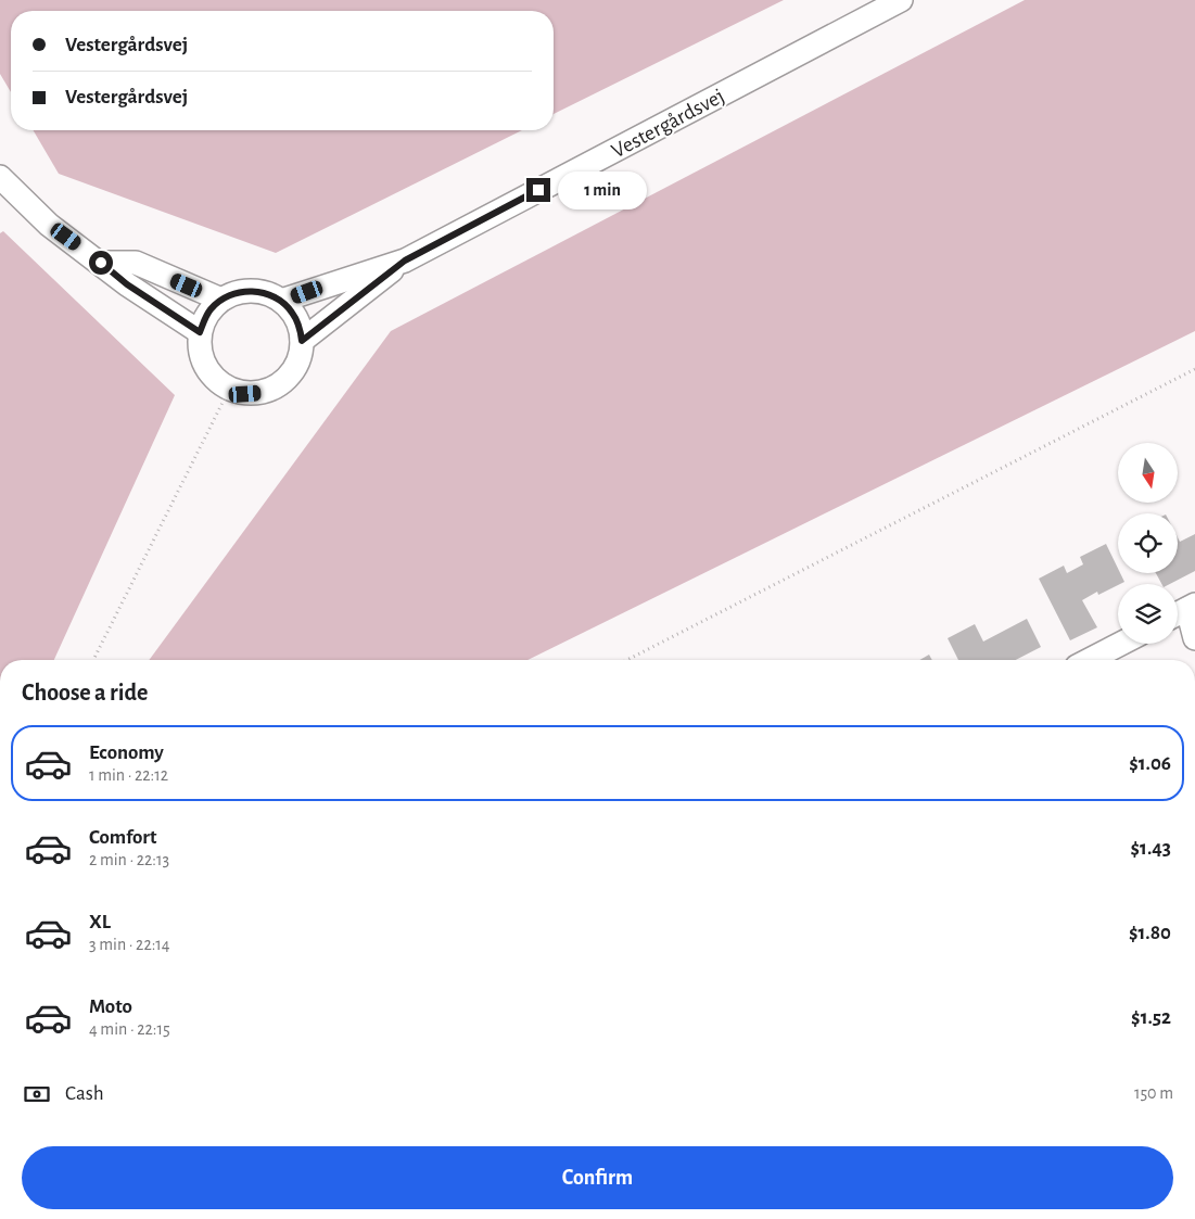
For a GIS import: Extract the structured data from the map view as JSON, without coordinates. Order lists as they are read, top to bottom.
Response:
{
  "streets": {
    "street": ["Vestergårdsvej"]
  },
  "north": "bottom",
  "page": {
    "banner": ["Vestergårdsvej", "Vestergårdsvej"],
    "bubble": "1 min",
    "heading": "Choose a ride",
    "list": [
      {
        "name": "Economy",
        "note": "1 min · 22:12",
        "value": "$1.06"
      },
      {
        "name": "Comfort",
        "note": "2 min · 22:13",
        "value": "$1.43"
      },
      {
        "name": "XL",
        "note": "3 min · 22:14",
        "value": "$1.80"
      },
      {
        "name": "Moto",
        "note": "4 min · 22:15",
        "value": "$1.52"
      }
    ],
    "pay": ["Cash", "150 m"],
    "buttons": "Confirm"
  }
}
